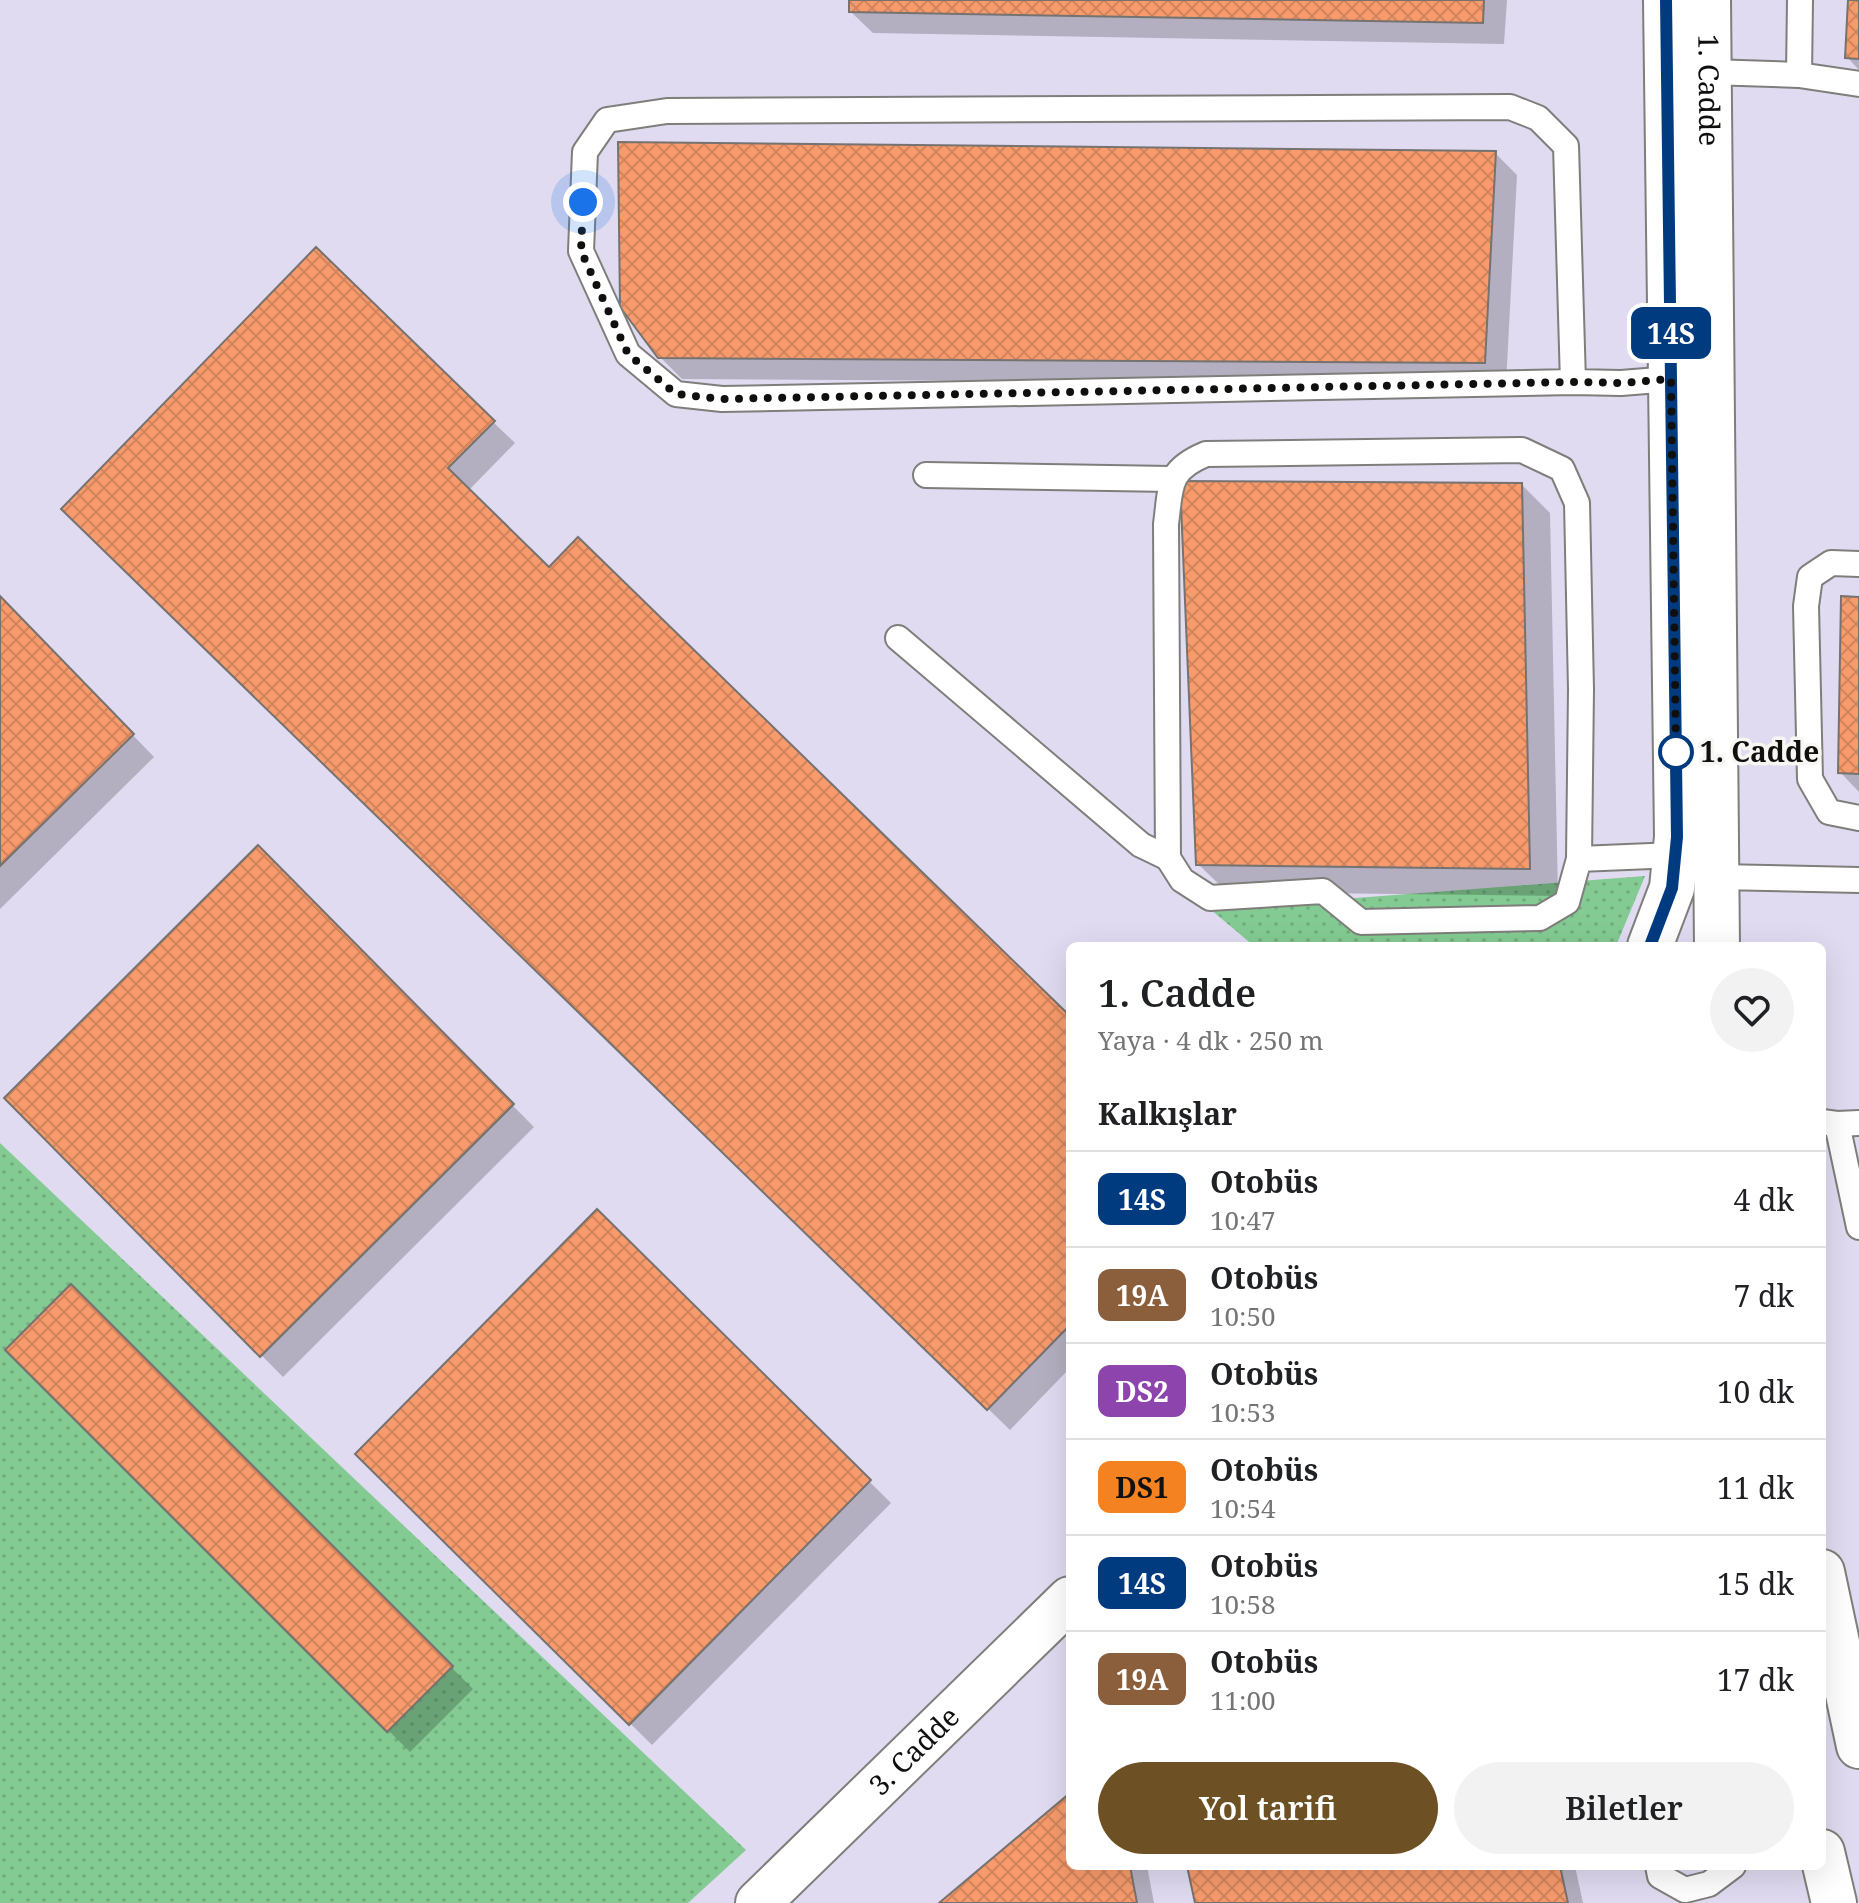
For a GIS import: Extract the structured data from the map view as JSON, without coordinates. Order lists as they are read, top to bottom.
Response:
{
  "streets": {
    "street": ["1. Cadde", "3. Cadde"]
  },
  "places": ["1. Cadde"],
  "lines": ["bus line 14S"],
  "page": {
    "on_map": "14S",
    "heading": [
      ["1. Cadde", "Yaya · 4 dk · 250 m"],
      "Kalkışlar"
    ],
    "list": [
      {
        "mark": "14S",
        "name": "Otobüs",
        "note": "10:47",
        "value": "4 dk"
      },
      {
        "mark": "19A",
        "name": "Otobüs",
        "note": "10:50",
        "value": "7 dk"
      },
      {
        "mark": "DS2",
        "name": "Otobüs",
        "note": "10:53",
        "value": "10 dk"
      },
      {
        "mark": "DS1",
        "name": "Otobüs",
        "note": "10:54",
        "value": "11 dk"
      },
      {
        "mark": "14S",
        "name": "Otobüs",
        "note": "10:58",
        "value": "15 dk"
      },
      {
        "mark": "19A",
        "name": "Otobüs",
        "note": "11:00",
        "value": "17 dk"
      }
    ],
    "buttons": ["Yol tarifi", "Biletler"]
  }
}
